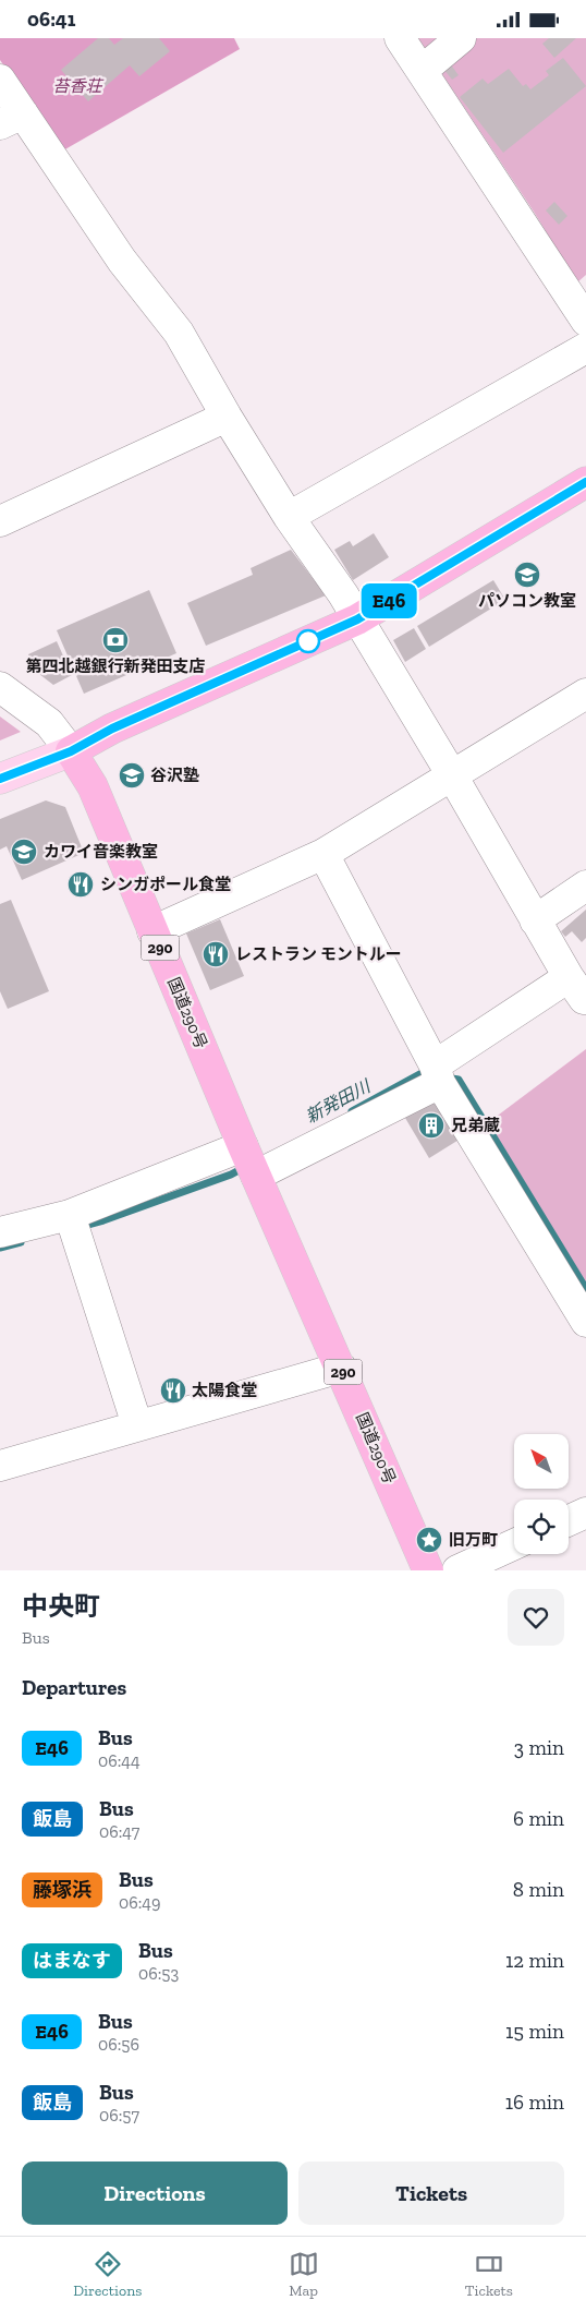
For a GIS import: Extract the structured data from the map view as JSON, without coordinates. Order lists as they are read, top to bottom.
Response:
{
  "streets": {
    "highway": ["290", "国道290号"]
  },
  "water": ["新発田川"],
  "parks": ["苔香荘"],
  "places": {
    "school or university": ["パソコン教室", "谷沢塾", "カワイ音楽教室"],
    "bank": ["第四北越銀行新発田支店"],
    "restaurant": ["シンガポール食堂", "レストラン モントルー", "太陽食堂"],
    "building": ["兄弟蔵"],
    "place": ["旧万町"]
  },
  "lines": ["bus line E46"],
  "north": "top left",
  "page": {
    "status": "06:41",
    "on_map": "E46",
    "heading": [
      ["中央町", "Bus"],
      "Departures"
    ],
    "list": [
      {
        "mark": "E46",
        "name": "Bus",
        "note": "06:44",
        "value": "3 min"
      },
      {
        "mark": "飯島",
        "name": "Bus",
        "note": "06:47",
        "value": "6 min"
      },
      {
        "mark": "藤塚浜",
        "name": "Bus",
        "note": "06:49",
        "value": "8 min"
      },
      {
        "mark": "はまなす",
        "name": "Bus",
        "note": "06:53",
        "value": "12 min"
      },
      {
        "mark": "E46",
        "name": "Bus",
        "note": "06:56",
        "value": "15 min"
      },
      {
        "mark": "飯島",
        "name": "Bus",
        "note": "06:57",
        "value": "16 min"
      }
    ],
    "buttons": ["Directions", "Tickets"],
    "tabs": ["Directions", "Map", "Tickets"]
  }
}
